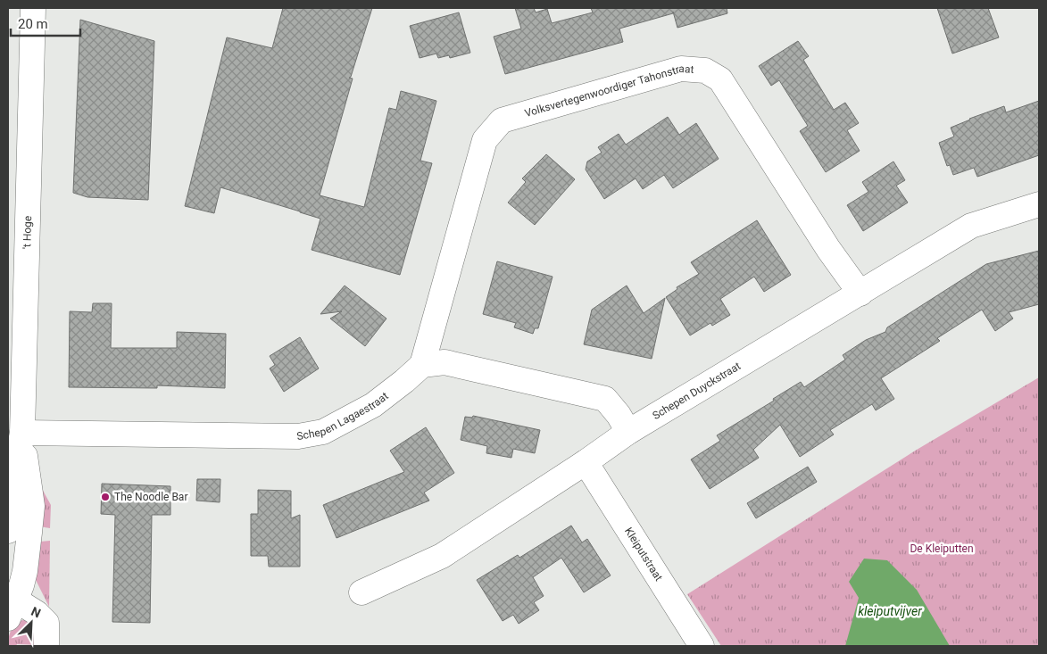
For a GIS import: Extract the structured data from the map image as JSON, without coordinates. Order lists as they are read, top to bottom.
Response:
{
  "streets": {
    "street": [
      "Volksvertegenwoordiger Tahonstraat",
      "'t Hoge",
      "Schepen Duyckstraat",
      "Schepen Lagaestraat",
      "Kleiputstraat"
    ]
  },
  "crossings": [
    ["Volksvertegenwoordiger Tahonstraat", "Schepen Duyckstraat"],
    ["Volksvertegenwoordiger Tahonstraat", "Schepen Lagaestraat"],
    ["'t Hoge", "Schepen Lagaestraat"],
    ["Schepen Duyckstraat", "Kleiputstraat"]
  ],
  "water": ["kleiputvijver"],
  "parks": ["De Kleiputten"],
  "places": ["The Noodle Bar"],
  "scale_bar": "20 m",
  "north": "top right"
}
